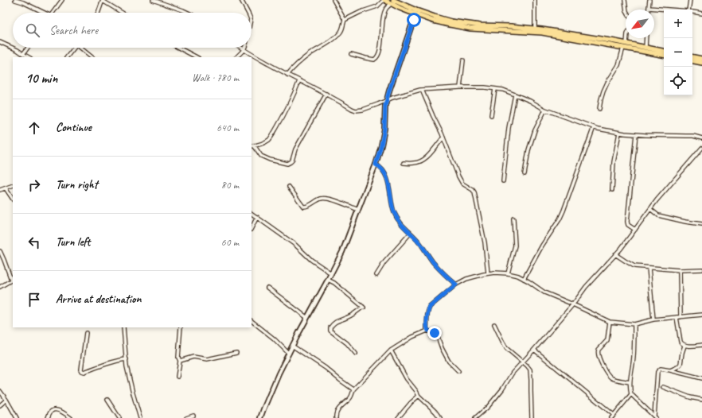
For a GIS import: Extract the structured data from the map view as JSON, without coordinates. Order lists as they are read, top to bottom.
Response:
{
  "north": "bottom left",
  "page": {
    "map_buttons": ["+", "−"],
    "search": "Search here",
    "heading": ["10 min", "Walk · 780 m"],
    "list": [
      ["Continue", "640 m"],
      ["Turn right", "80 m"],
      ["Turn left", "60 m"],
      "Arrive at destination"
    ]
  }
}
